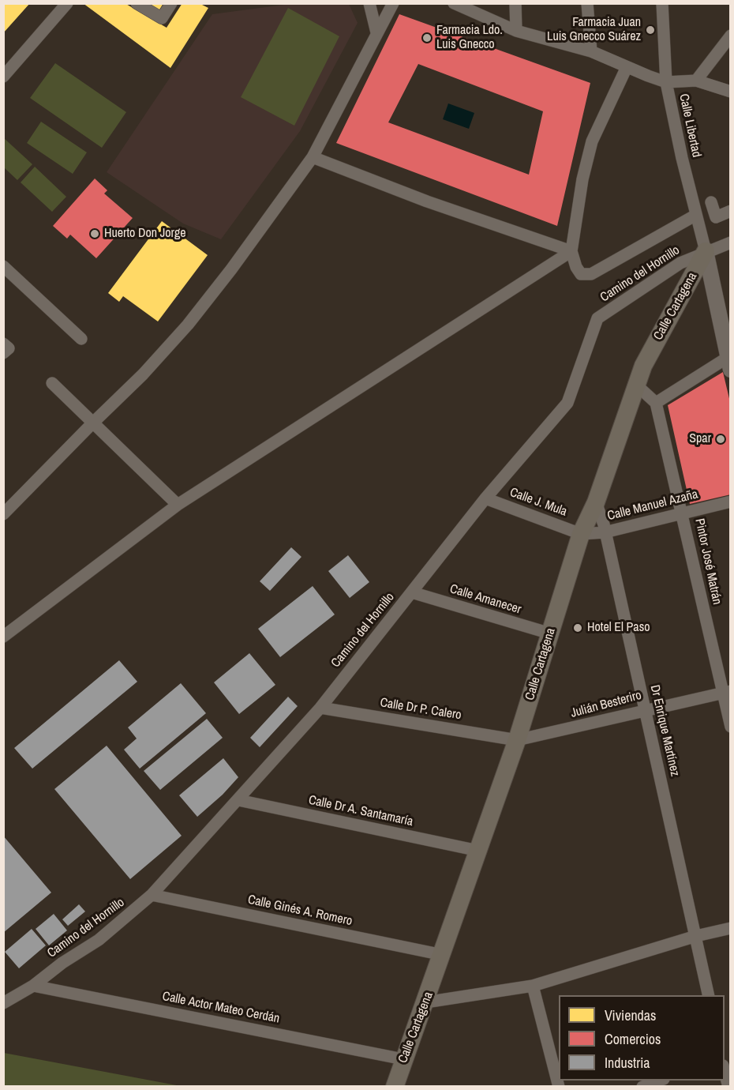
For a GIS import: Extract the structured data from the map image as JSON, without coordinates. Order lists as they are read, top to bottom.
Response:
{
  "streets": {
    "main road": ["Calle Cartagena"],
    "street": [
      "Calle Libertad",
      "Camino del Hornillo",
      "Calle J. Mula",
      "Calle Manuel Azaña",
      "Pintor José Matrán",
      "Calle Amanecer",
      "Julián Besteriro",
      "Calle Dr P. Calero",
      "Dr Enrique Martínez",
      "Calle Dr A. Santamaría",
      "Calle Ginés A. Romero",
      "Calle Actor Mateo Cerdán"
    ]
  },
  "crossings": [
    ["Calle Libertad", "Camino del Hornillo"],
    ["Calle Libertad", "Calle Cartagena"],
    ["Camino del Hornillo", "Calle Cartagena"],
    ["Camino del Hornillo", "Calle J. Mula"],
    ["Camino del Hornillo", "Calle Amanecer"],
    ["Camino del Hornillo", "Calle Dr P. Calero"],
    ["Camino del Hornillo", "Calle Dr A. Santamaría"],
    ["Camino del Hornillo", "Calle Ginés A. Romero"],
    ["Camino del Hornillo", "Calle Actor Mateo Cerdán"],
    ["Calle Cartagena", "Calle J. Mula"],
    ["Calle Cartagena", "Calle Manuel Azaña"],
    ["Calle Cartagena", "Calle Amanecer"],
    ["Calle Cartagena", "Julián Besteriro"],
    ["Calle Cartagena", "Calle Dr P. Calero"],
    ["Calle Cartagena", "Dr Enrique Martínez"],
    ["Calle Cartagena", "Calle Dr A. Santamaría"],
    ["Calle Cartagena", "Calle Ginés A. Romero"],
    ["Calle Cartagena", "Calle Actor Mateo Cerdán"],
    ["Calle J. Mula", "Calle Manuel Azaña"],
    ["Calle Manuel Azaña", "Pintor José Matrán"],
    ["Calle Manuel Azaña", "Dr Enrique Martínez"],
    ["Pintor José Matrán", "Julián Besteriro"],
    ["Julián Besteriro", "Calle Dr P. Calero"],
    ["Julián Besteriro", "Dr Enrique Martínez"]
  ],
  "places": [
    "Farmacia Juan Luis Gnecco Suárez",
    "Farmacia Ldo. Luis Gnecco",
    "Huerto Don Jorge",
    "Spar",
    "Hotel El Paso"
  ],
  "legend": ["Viviendas", "Comercios", "Industria"]
}
